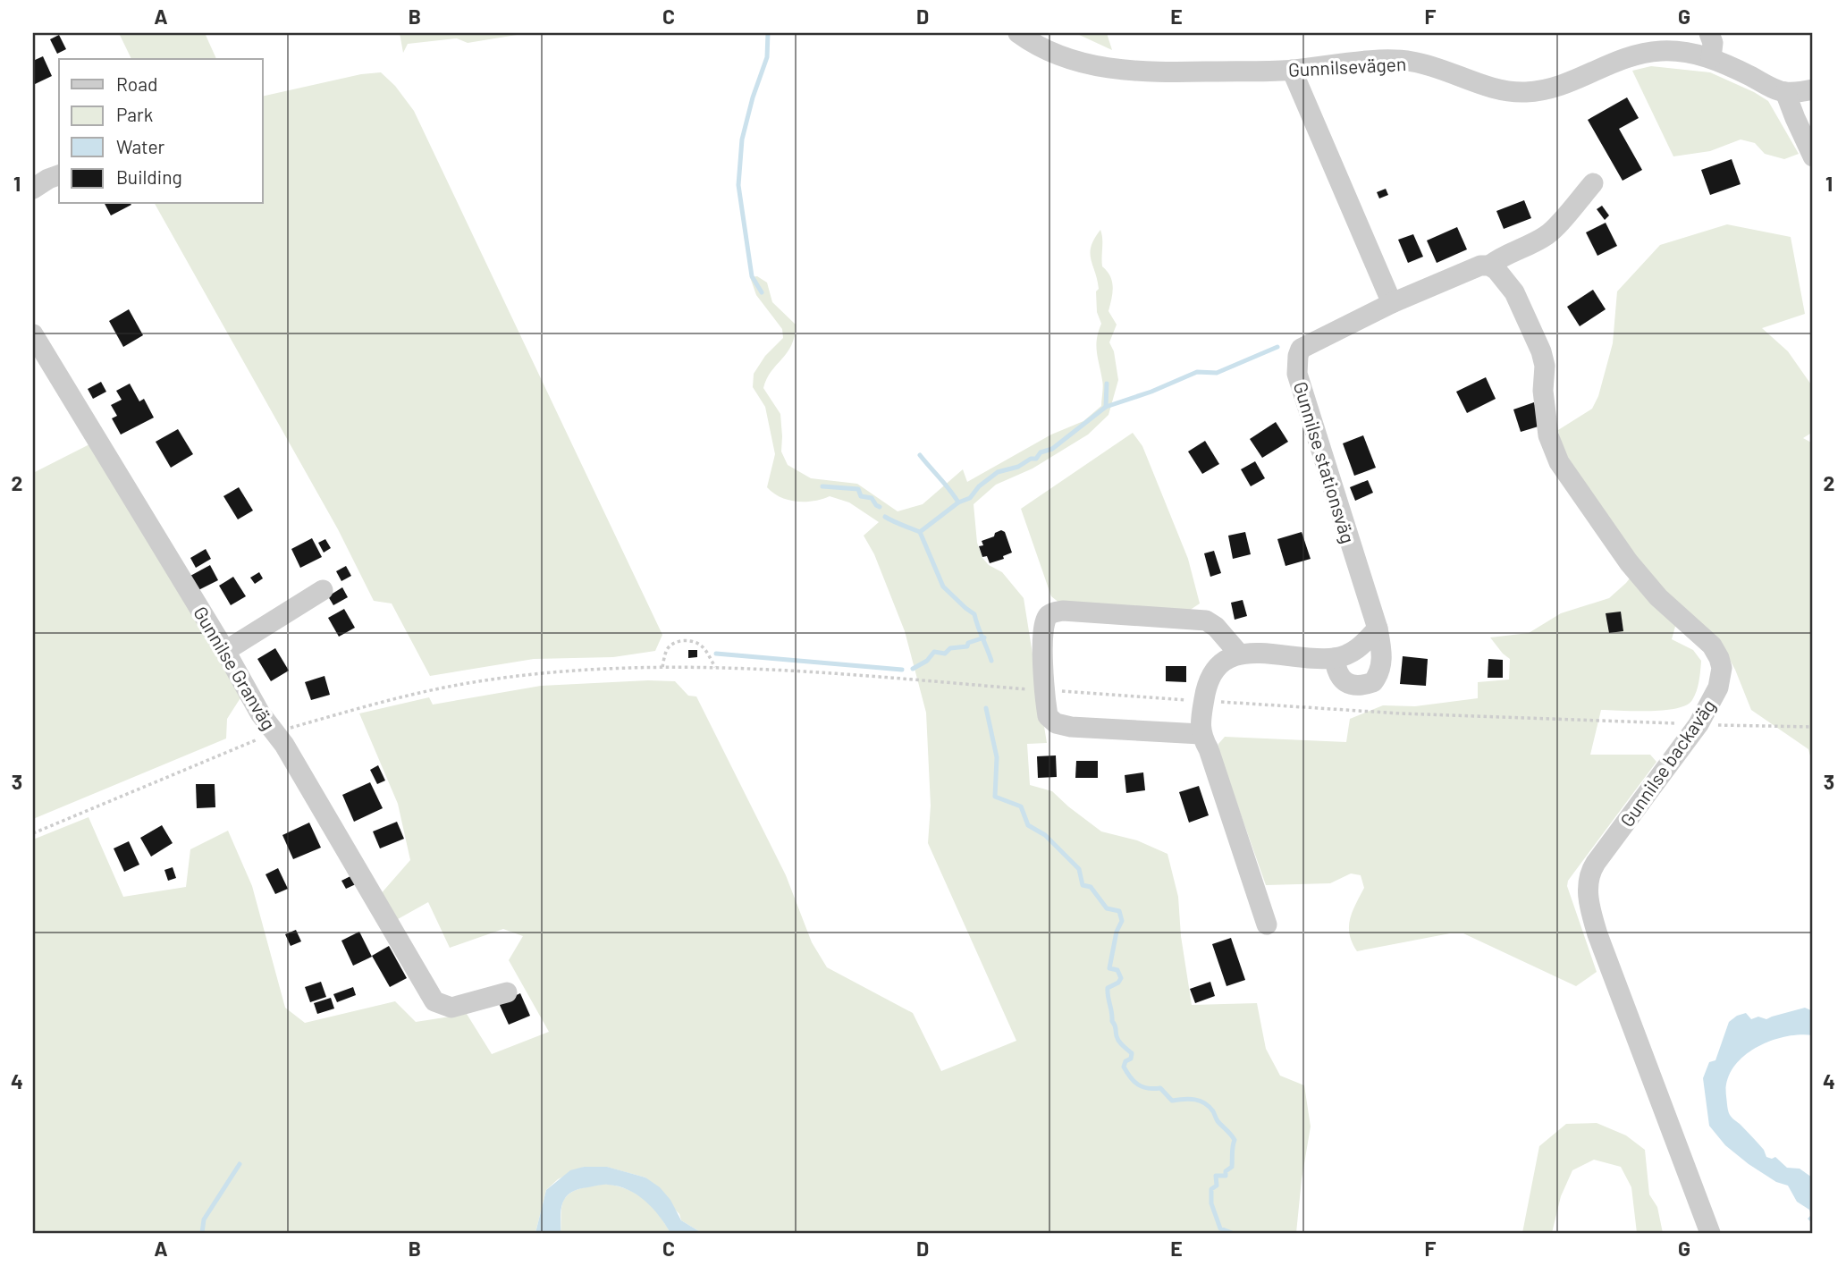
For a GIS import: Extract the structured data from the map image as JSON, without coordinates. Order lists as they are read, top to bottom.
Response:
{
  "streets": {
    "street": [
      "Gunnilsevägen",
      "Gunnilse stationsväg",
      "Gunnilse Granväg",
      "Gunnilse backaväg"
    ]
  },
  "legend": [
    "Road",
    "Park",
    "Water",
    "Building"
  ],
  "grid": {
    "columns": [
      "A",
      "B",
      "C",
      "D",
      "E",
      "F",
      "G"
    ],
    "rows": [
      "1",
      "2",
      "3",
      "4"
    ]
  }
}
